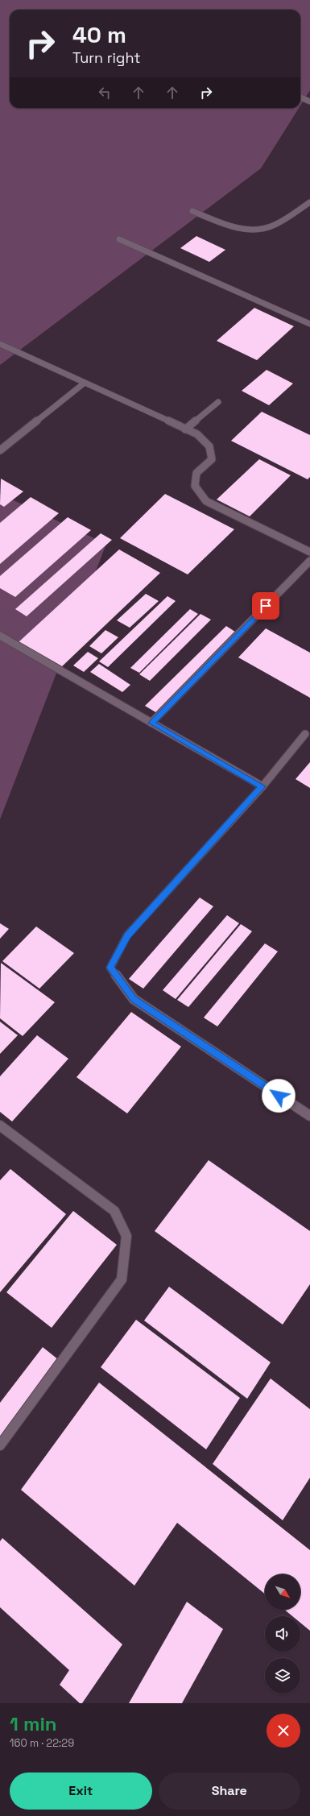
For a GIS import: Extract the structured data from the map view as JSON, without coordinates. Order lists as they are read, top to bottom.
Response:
{
  "north": "bottom right",
  "page": {
    "turn": ["40 m", "Turn right"],
    "heading": ["1 min", "160 m · 22:29"],
    "buttons": ["Exit", "Share"]
  }
}
